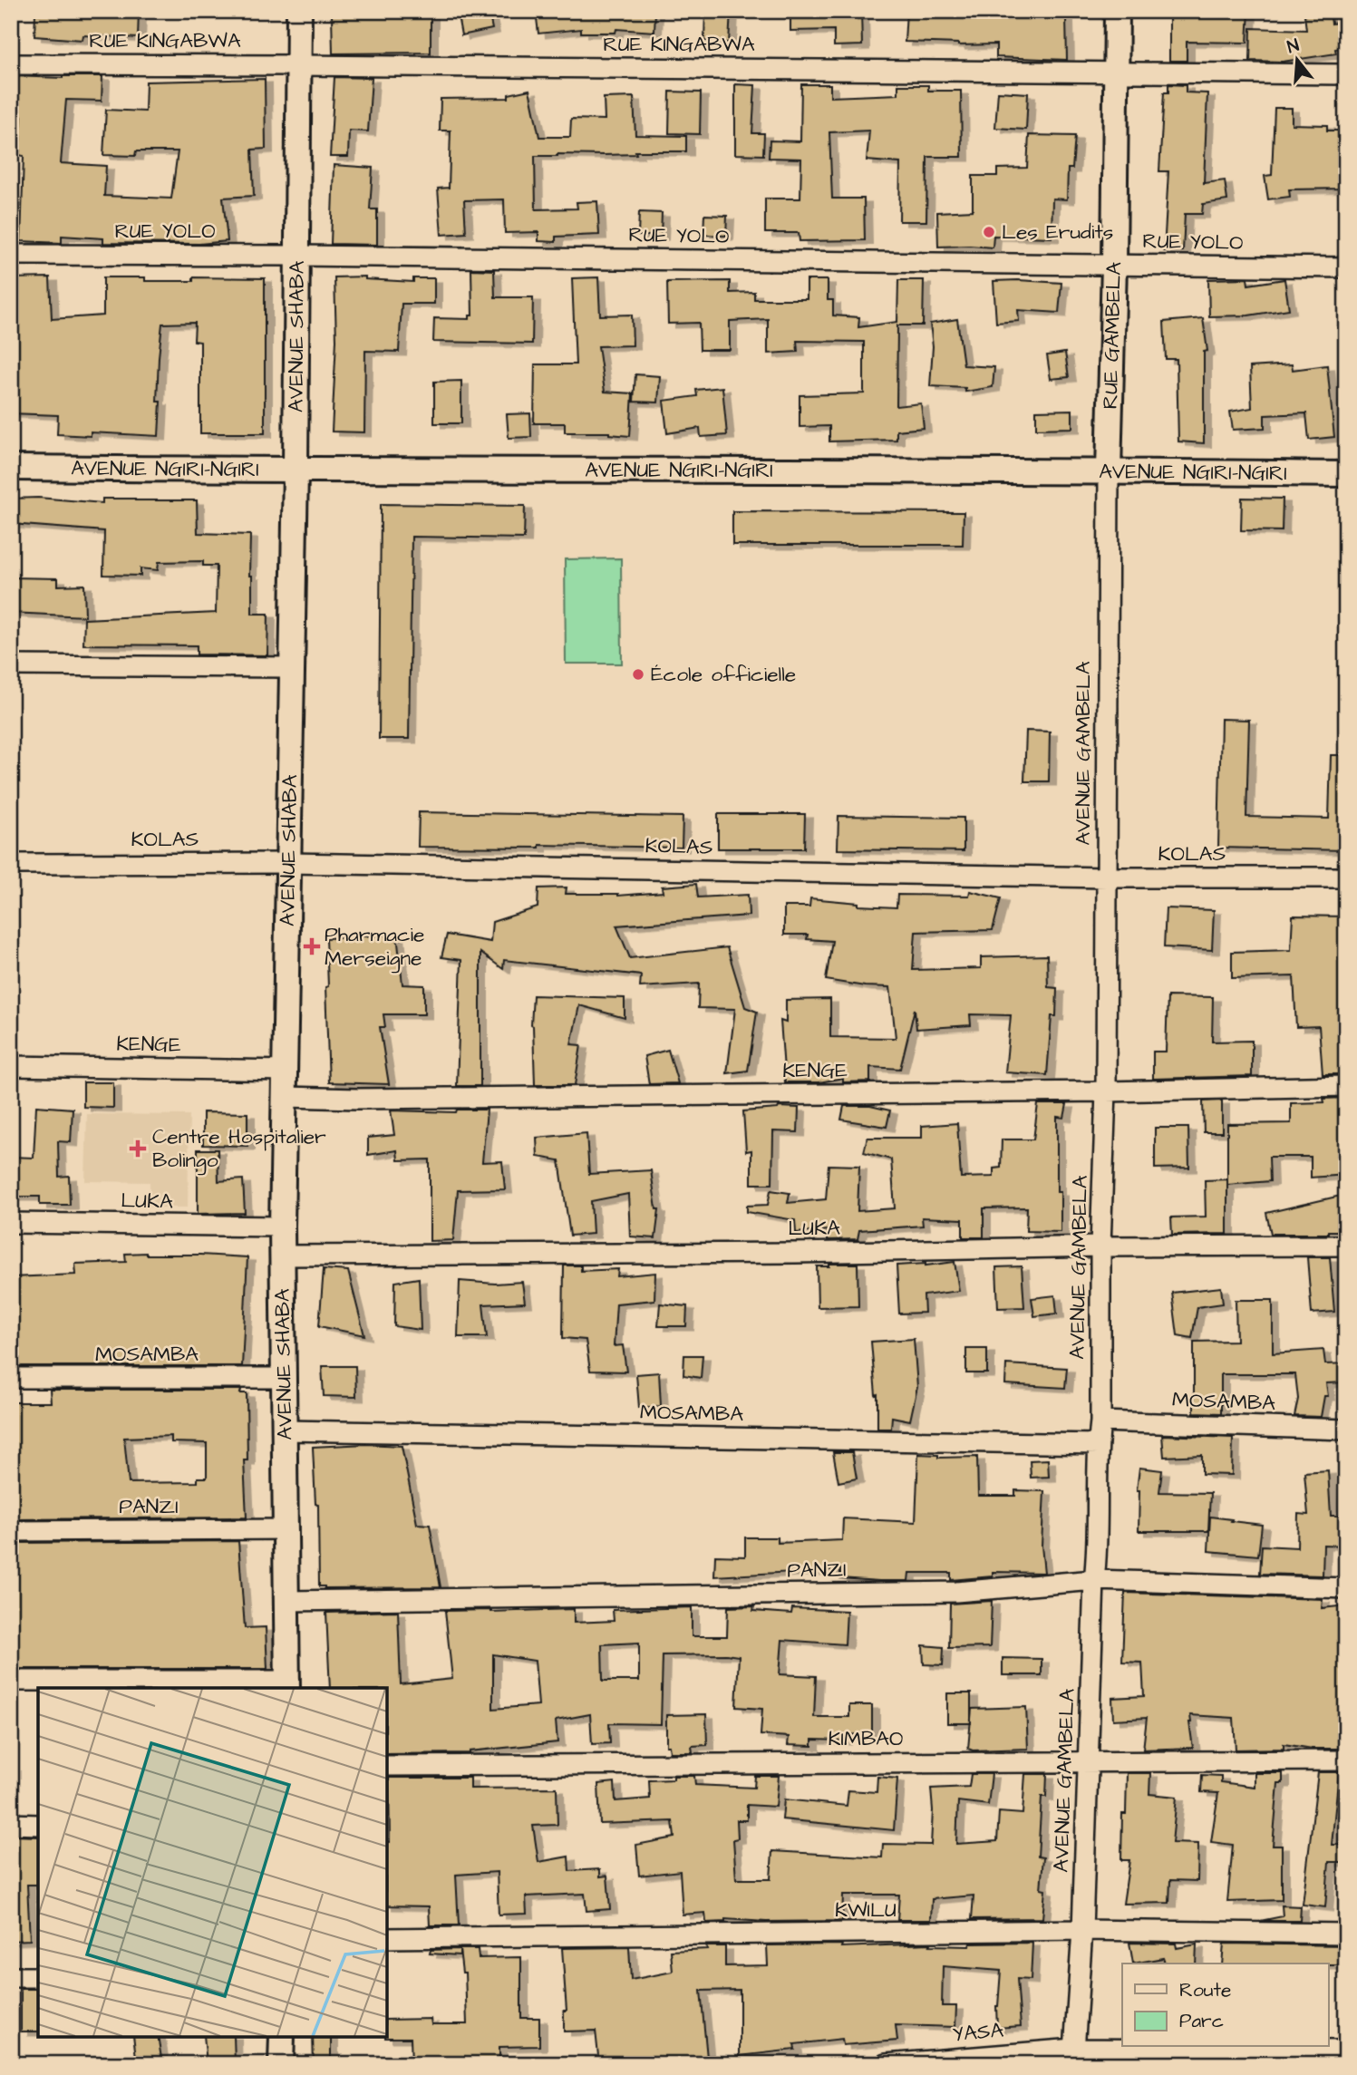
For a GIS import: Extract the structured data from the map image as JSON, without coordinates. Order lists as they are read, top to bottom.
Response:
{
  "streets": {
    "street": [
      "RUE KINGABWA",
      "RUE YOLO",
      "AVENUE SHABA",
      "RUE GAMBELA",
      "AVENUE NGIRI-NGIRI",
      "AVENUE GAMBELA",
      "KOLAS",
      "KENGE",
      "LUKA",
      "MOSAMBA",
      "PANZI",
      "KIMBAO",
      "KWILU",
      "YASA"
    ]
  },
  "crossings": [
    ["RUE KINGABWA", "AVENUE SHABA"],
    ["RUE KINGABWA", "RUE GAMBELA"],
    ["RUE YOLO", "AVENUE SHABA"],
    ["RUE YOLO", "RUE GAMBELA"],
    ["AVENUE SHABA", "AVENUE NGIRI-NGIRI"],
    ["AVENUE SHABA", "KOLAS"],
    ["AVENUE SHABA", "KENGE"],
    ["AVENUE SHABA", "LUKA"],
    ["AVENUE SHABA", "MOSAMBA"],
    ["AVENUE SHABA", "PANZI"],
    ["RUE GAMBELA", "AVENUE NGIRI-NGIRI"],
    ["RUE GAMBELA", "AVENUE GAMBELA"],
    ["AVENUE NGIRI-NGIRI", "AVENUE GAMBELA"],
    ["AVENUE GAMBELA", "KOLAS"],
    ["AVENUE GAMBELA", "KENGE"],
    ["AVENUE GAMBELA", "LUKA"],
    ["AVENUE GAMBELA", "MOSAMBA"],
    ["AVENUE GAMBELA", "PANZI"],
    ["AVENUE GAMBELA", "KIMBAO"],
    ["AVENUE GAMBELA", "KWILU"],
    ["AVENUE GAMBELA", "YASA"]
  ],
  "places": {
    "other": ["Les Erudits", "École officielle"],
    "health": ["Pharmacie Merseigne", "Centre Hospitalier Bolingo"]
  },
  "legend": ["Route", "Parc"],
  "north": "top"
}
